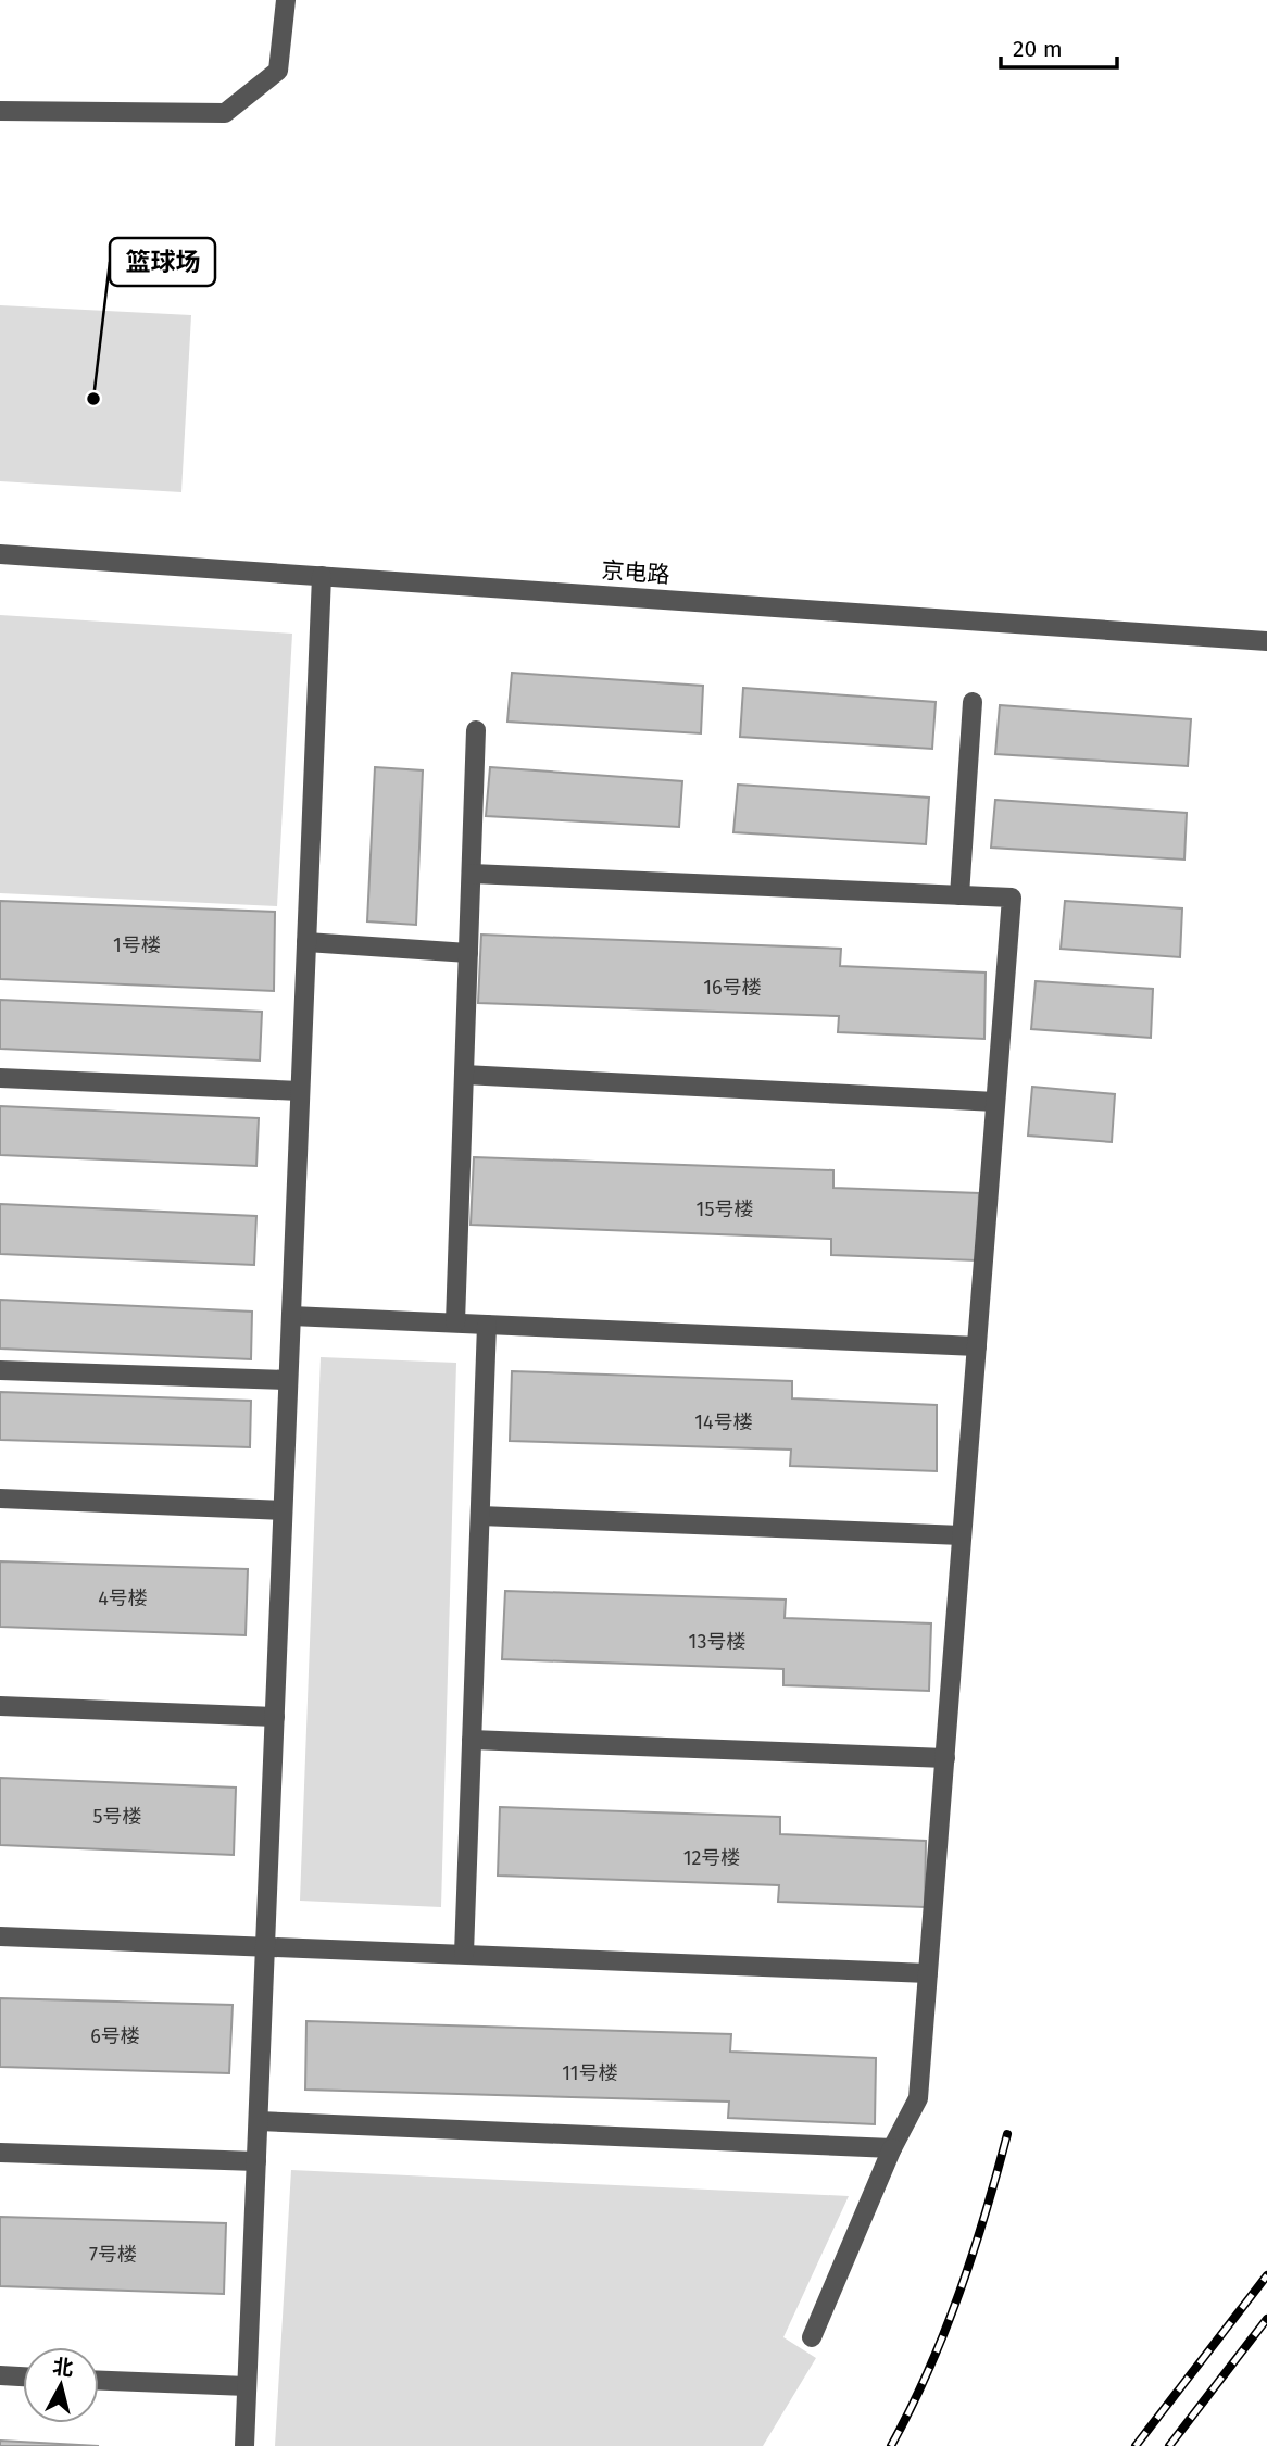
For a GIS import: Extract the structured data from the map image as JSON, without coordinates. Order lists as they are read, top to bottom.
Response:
{
  "streets": {
    "street": ["京电路"]
  },
  "places": ["篮球场"],
  "house_numbers": [
    "1号楼",
    "16号楼",
    "15号楼",
    "14号楼",
    "4号楼",
    "13号楼",
    "5号楼",
    "12号楼",
    "6号楼",
    "11号楼",
    "7号楼"
  ],
  "scale_bar": "20 m",
  "north": "top"
}
